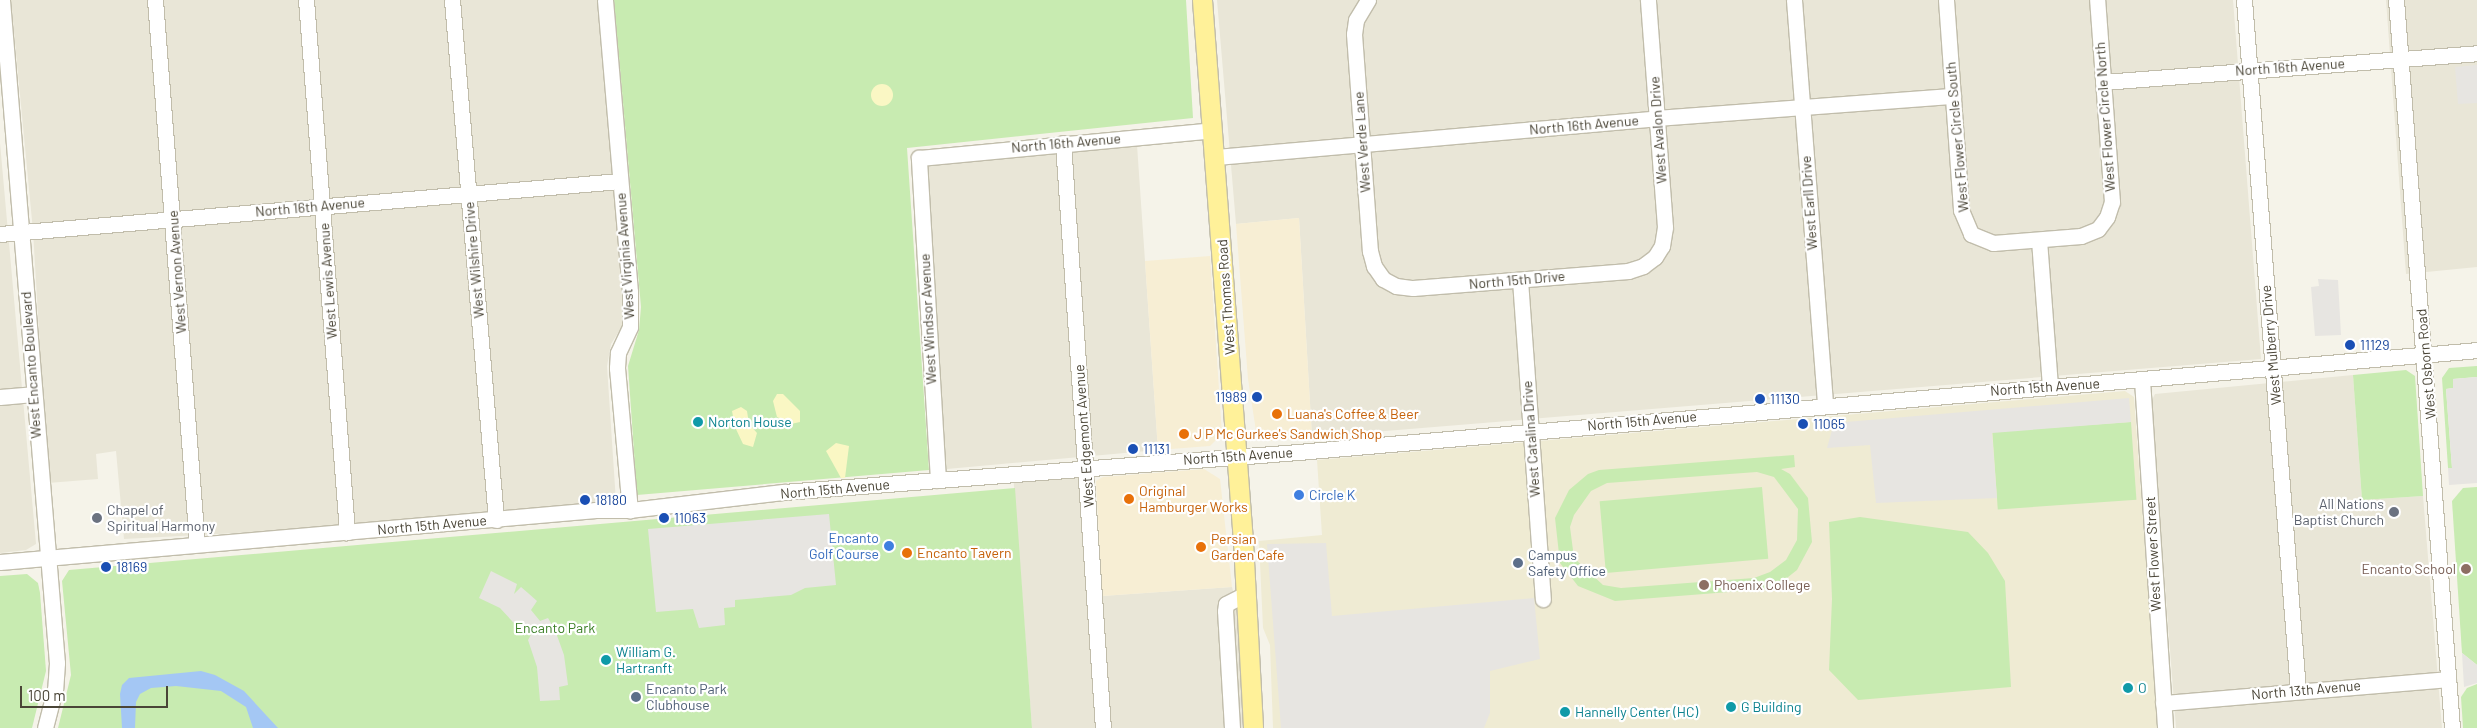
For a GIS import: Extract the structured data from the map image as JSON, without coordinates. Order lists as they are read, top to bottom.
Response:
{
  "streets": {
    "main road": ["West Thomas Road"],
    "street": [
      "North 16th Avenue",
      "West Flower Circle North",
      "West Avalon Drive",
      "West Flower Circle South",
      "West Verde Lane",
      "West Earll Drive",
      "West Virginia Avenue",
      "West Wilshire Drive",
      "West Vernon Avenue",
      "North 15th Drive",
      "West Lewis Avenue",
      "West Windsor Avenue",
      "West Mulberry Drive",
      "West Osborn Road",
      "West Encanto Boulevard",
      "North 15th Avenue",
      "West Edgemont Avenue",
      "West Catalina Drive",
      "West Flower Street",
      "North 13th Avenue"
    ]
  },
  "crossings": [
    ["North 16th Avenue", "West Flower Circle North"],
    ["North 16th Avenue", "West Avalon Drive"],
    ["North 16th Avenue", "West Flower Circle South"],
    ["North 16th Avenue", "West Verde Lane"],
    ["North 16th Avenue", "West Earll Drive"],
    ["North 16th Avenue", "West Virginia Avenue"],
    ["North 16th Avenue", "West Wilshire Drive"],
    ["North 16th Avenue", "West Vernon Avenue"],
    ["North 16th Avenue", "West Lewis Avenue"],
    ["North 16th Avenue", "West Thomas Road"],
    ["North 16th Avenue", "West Windsor Avenue"],
    ["North 16th Avenue", "West Mulberry Drive"],
    ["North 16th Avenue", "West Osborn Road"],
    ["North 16th Avenue", "West Encanto Boulevard"],
    ["North 16th Avenue", "West Edgemont Avenue"],
    ["West Flower Circle North", "West Flower Circle South"],
    ["West Avalon Drive", "North 15th Drive"],
    ["West Verde Lane", "North 15th Drive"],
    ["West Earll Drive", "North 15th Avenue"],
    ["West Virginia Avenue", "North 15th Avenue"],
    ["West Wilshire Drive", "North 15th Avenue"],
    ["West Vernon Avenue", "North 15th Avenue"],
    ["North 15th Drive", "West Catalina Drive"],
    ["West Lewis Avenue", "North 15th Avenue"],
    ["West Thomas Road", "North 15th Avenue"],
    ["West Windsor Avenue", "North 15th Avenue"],
    ["West Mulberry Drive", "North 15th Avenue"],
    ["West Mulberry Drive", "North 13th Avenue"],
    ["West Osborn Road", "North 15th Avenue"],
    ["West Osborn Road", "North 13th Avenue"],
    ["West Encanto Boulevard", "North 15th Avenue"],
    ["North 15th Avenue", "West Edgemont Avenue"],
    ["North 15th Avenue", "West Catalina Drive"],
    ["North 15th Avenue", "West Flower Street"],
    ["West Flower Street", "North 13th Avenue"]
  ],
  "parks": ["Encanto Park"],
  "places": [
    "11129",
    "11989",
    "11130",
    "Luana's Coffee & Beer",
    "Norton House",
    "11065",
    "J P Mc Gurkee's Sandwich Shop",
    "11131",
    "Circle K",
    "Original Hamburger Works",
    "18180",
    "All Nations Baptist Church",
    "Chapel of Spiritual Harmony",
    "11063",
    "Encanto Golf Course",
    "Persian Garden Cafe",
    "Encanto Tavern",
    "Campus Safety Office",
    "18169",
    "Encanto School",
    "Phoenix College",
    "William G. Hartranft",
    "O",
    "Encanto Park Clubhouse",
    "G Building",
    "Hannelly Center (HC)"
  ],
  "scale_bar": "100 m"
}
